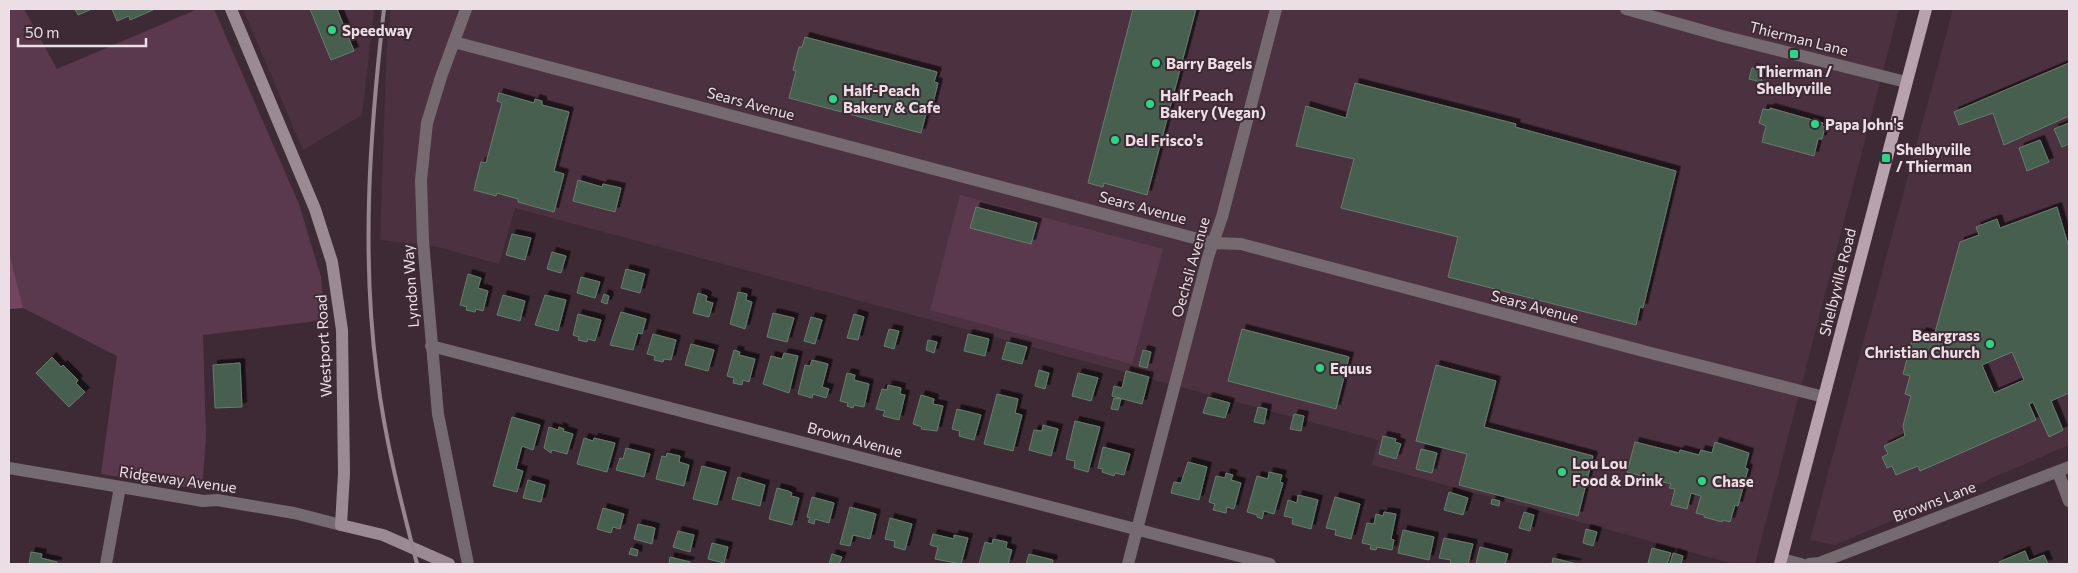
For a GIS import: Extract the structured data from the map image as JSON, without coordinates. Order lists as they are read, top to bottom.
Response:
{
  "streets": {
    "main road": ["Shelbyville Road", "Westport Road"],
    "street": [
      "Thierman Lane",
      "Sears Avenue",
      "Oechsli Avenue",
      "Lyndon Way",
      "Brown Avenue",
      "Ridgeway Avenue",
      "Browns Lane"
    ]
  },
  "crossings": [
    ["Thierman Lane", "Shelbyville Road"],
    ["Sears Avenue", "Oechsli Avenue"],
    ["Sears Avenue", "Shelbyville Road"],
    ["Sears Avenue", "Lyndon Way"],
    ["Oechsli Avenue", "Brown Avenue"],
    ["Lyndon Way", "Brown Avenue"],
    ["Westport Road", "Ridgeway Avenue"]
  ],
  "places": {
    "other": [
      "Speedway",
      "Barry Bagels",
      "Half-Peach Bakery & Cafe",
      "Half Peach Bakery (Vegan)",
      "Papa John's",
      "Del Frisco's",
      "Beargrass Christian Church",
      "Equus",
      "Lou Lou Food & Drink",
      "Chase"
    ],
    "transit": ["Thierman / Shelbyville", "Shelbyville / Thierman"]
  },
  "scale_bar": "50 m"
}
